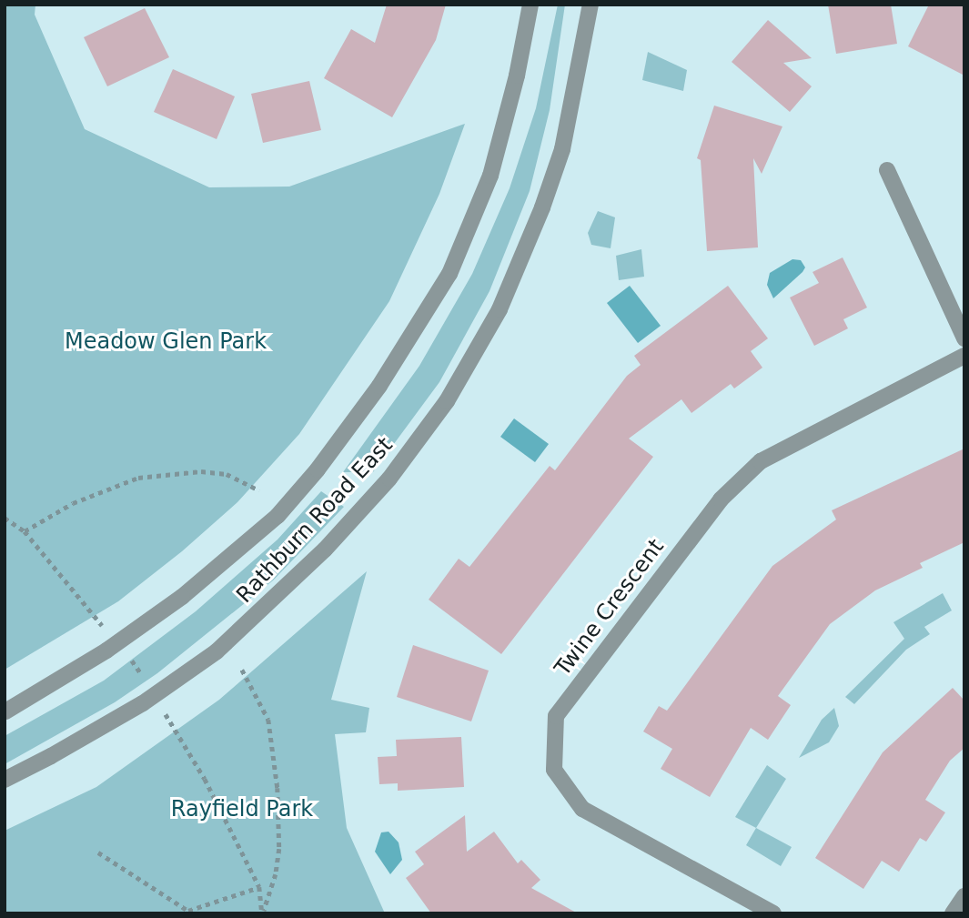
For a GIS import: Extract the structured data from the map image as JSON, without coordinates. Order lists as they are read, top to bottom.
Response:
{
  "streets": {
    "street": ["Rathburn Road East", "Twine Crescent"]
  },
  "parks": ["Meadow Glen Park", "Rayfield Park"]
}
